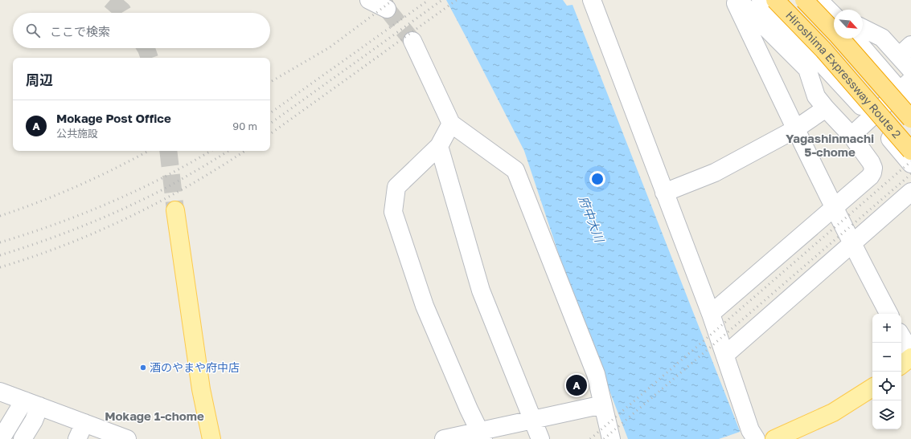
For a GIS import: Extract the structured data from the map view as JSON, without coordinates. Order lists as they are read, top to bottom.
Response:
{
  "streets": {
    "highway": ["Hiroshima Expressway Route 2"]
  },
  "districts": ["Yagashinmachi 5-chome", "Mokage 1-chome"],
  "water": ["府中大川"],
  "places": ["酒のやまや府中店"],
  "north": "bottom right",
  "page": {
    "search": "ここで検索",
    "heading": "周辺",
    "list": [
      {
        "mark": "A",
        "name": "Mokage Post Office",
        "note": "公共施設",
        "value": "90 m"
      }
    ],
    "map_buttons": ["+", "−"],
    "pins": "A"
  }
}
